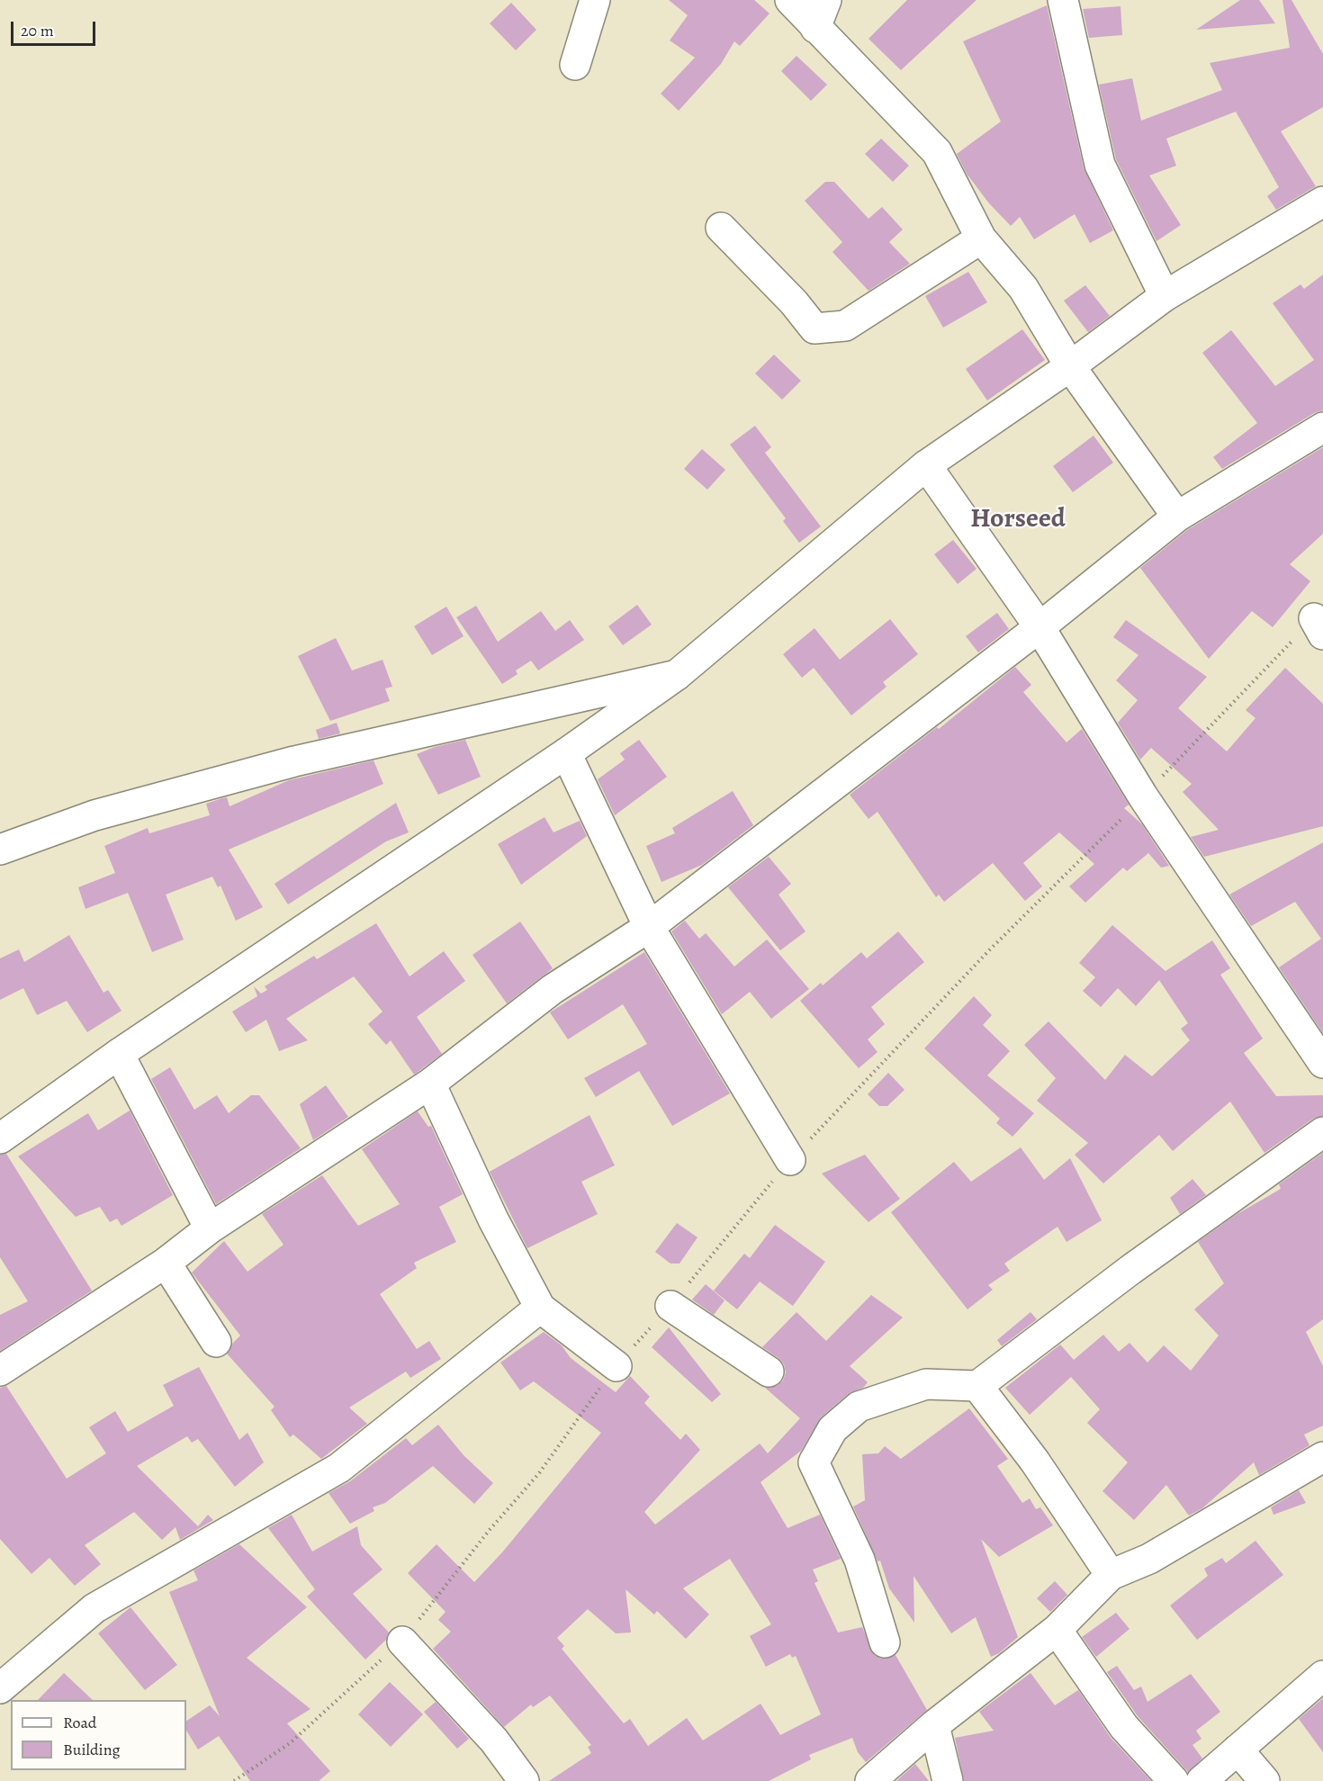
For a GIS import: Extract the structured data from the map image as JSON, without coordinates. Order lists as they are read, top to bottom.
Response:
{
  "districts": ["Horseed"],
  "legend": ["Road", "Building"],
  "scale_bar": "20 m"
}
